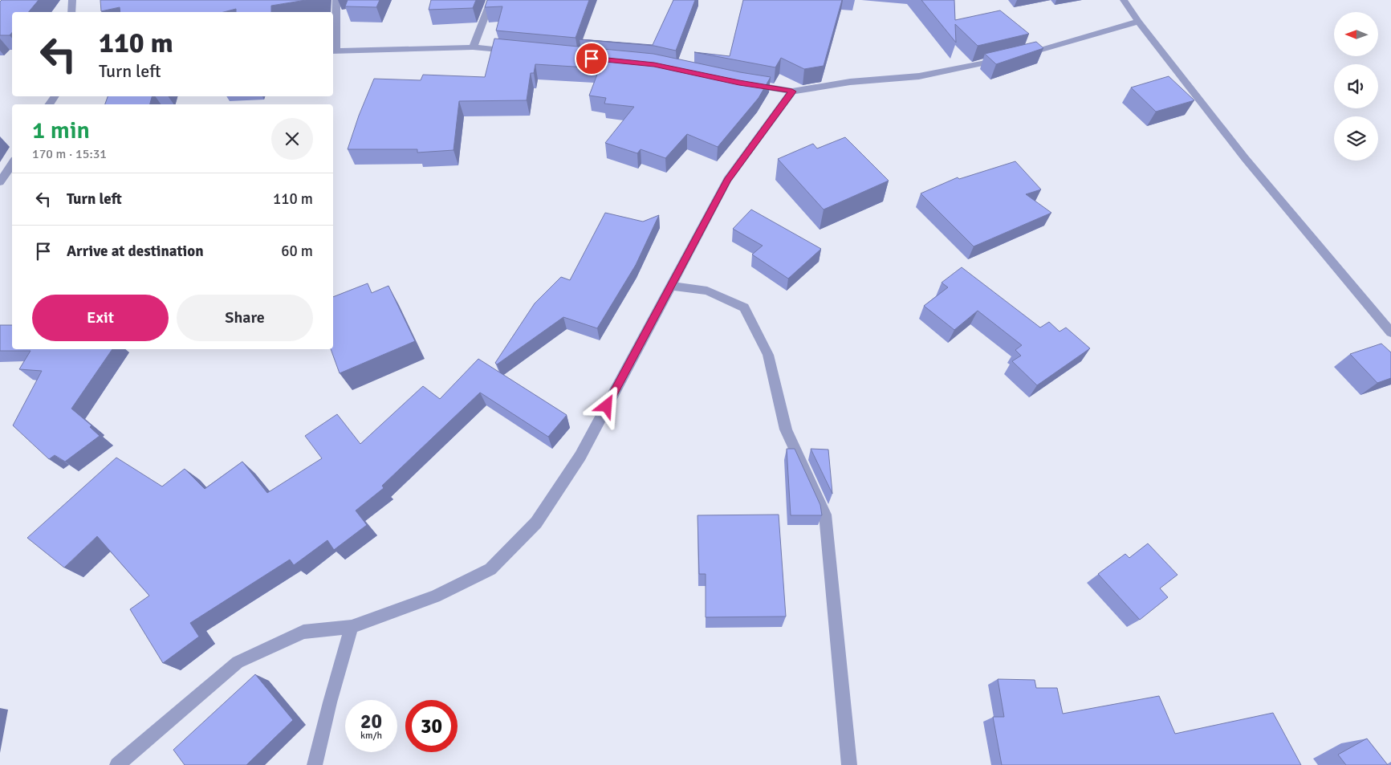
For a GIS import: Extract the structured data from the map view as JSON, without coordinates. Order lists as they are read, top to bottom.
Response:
{
  "north": "left",
  "page": {
    "turn": ["110 m", "Turn left"],
    "heading": ["1 min", "170 m · 15:31"],
    "list": [
      {
        "name": "Turn left",
        "value": "110 m"
      },
      {
        "name": "Arrive at destination",
        "value": "60 m"
      }
    ],
    "buttons": ["Exit", "Share"],
    "speed": "20 km/h",
    "limit": "30"
  }
}
